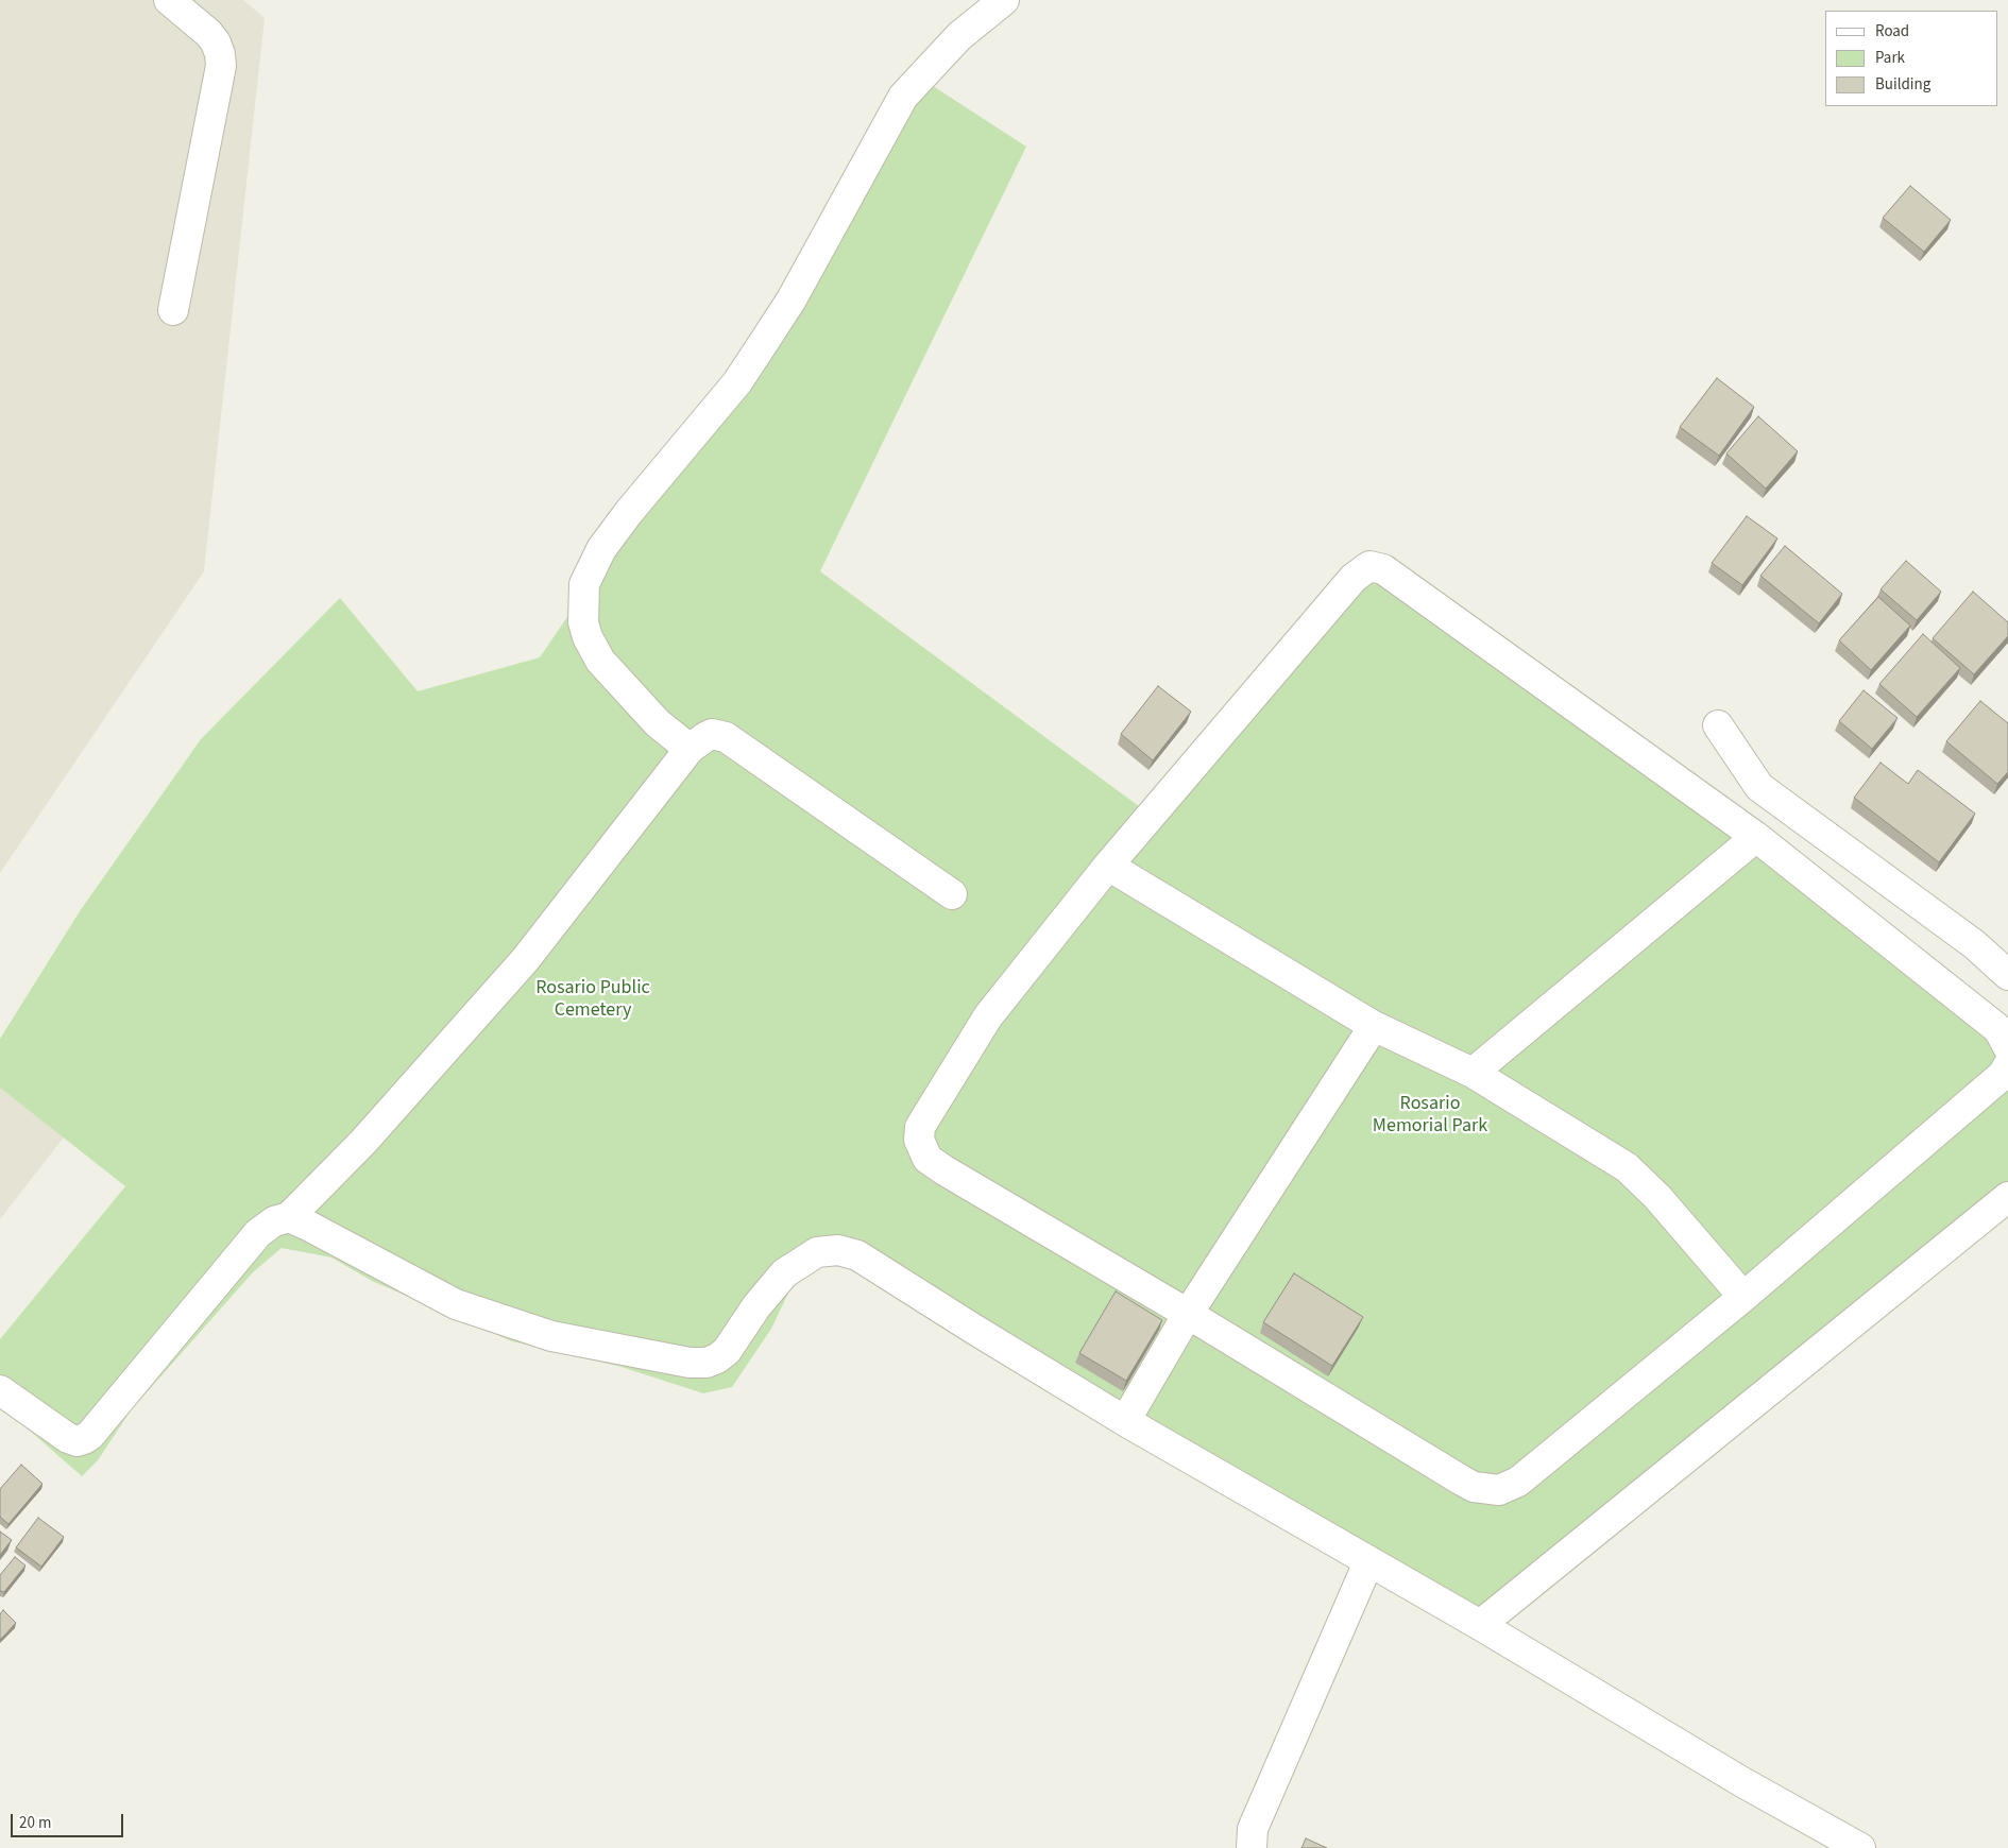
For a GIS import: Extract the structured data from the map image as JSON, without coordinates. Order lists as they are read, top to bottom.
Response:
{
  "parks": ["Rosario Public Cemetery", "Rosario Memorial Park"],
  "legend": ["Road", "Park", "Building"],
  "scale_bar": "20 m"
}
